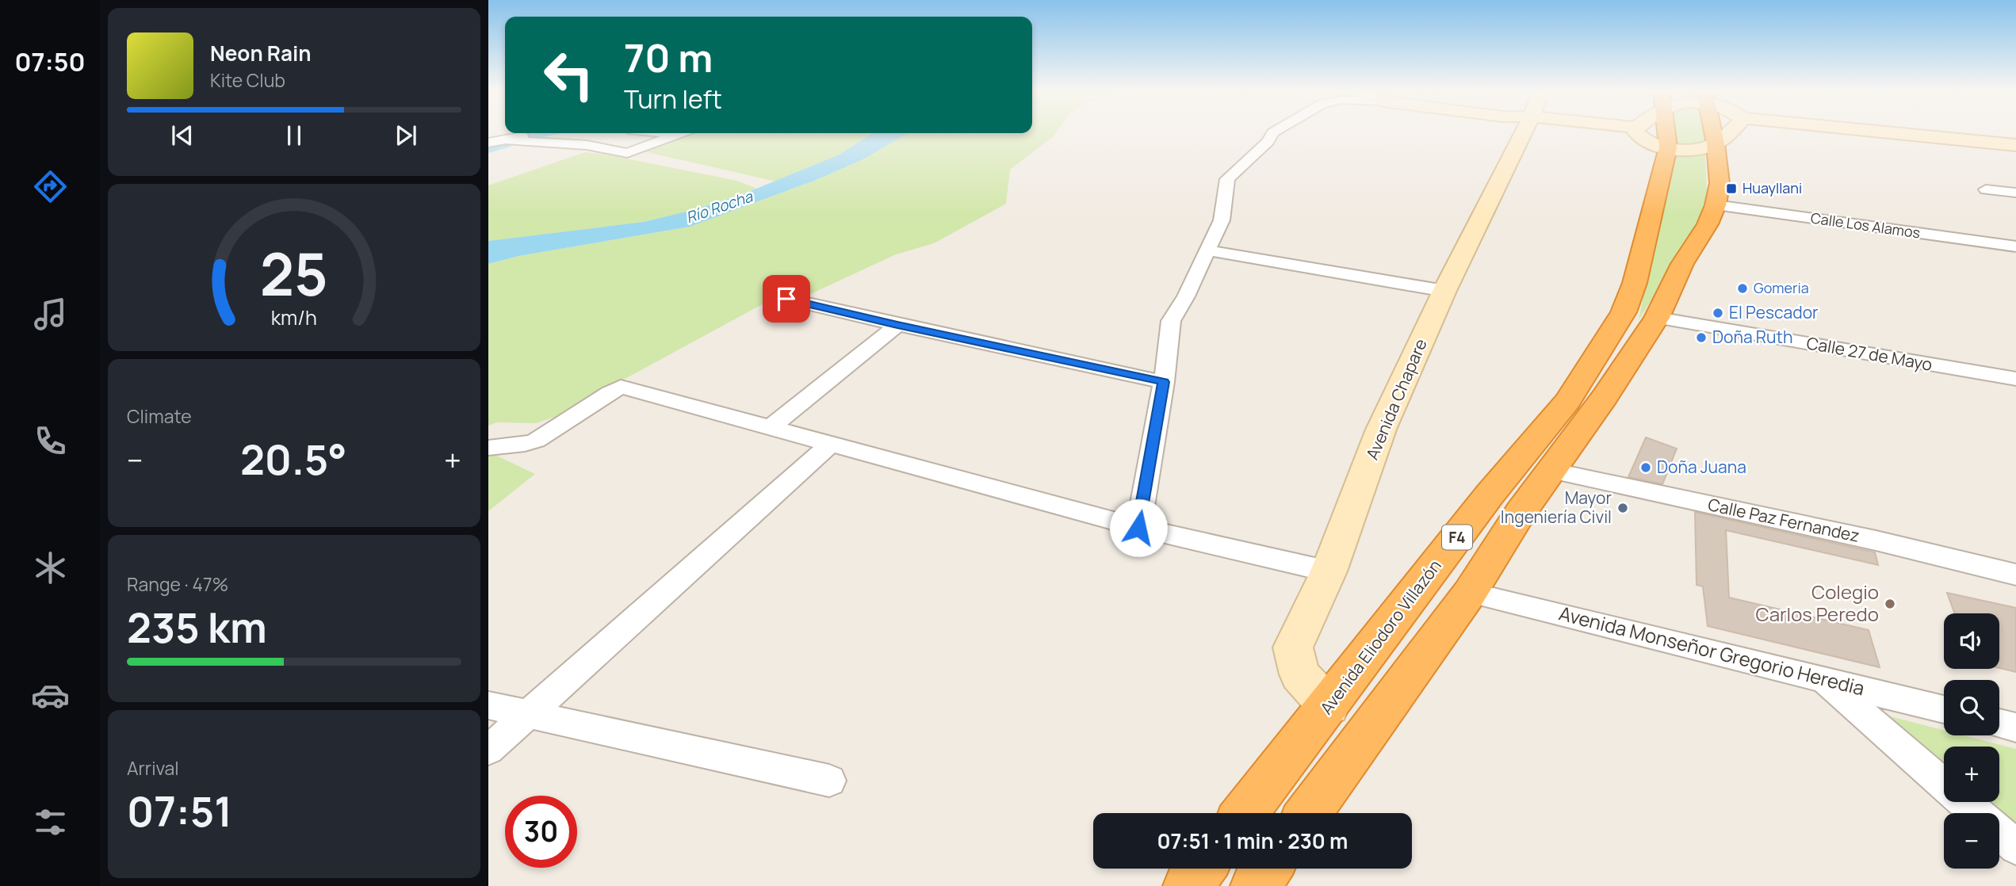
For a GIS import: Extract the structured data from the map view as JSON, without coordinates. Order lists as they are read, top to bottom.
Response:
{
  "streets": {
    "highway": ["F4", "Avenida Eliodoro Villazón"],
    "main road": ["Avenida Chapare"],
    "street": [
      "Calle Los Alamos",
      "Calle 27 de Mayo",
      "Calle Paz Fernandez",
      "Avenida Monseñor Gregorio Heredia"
    ]
  },
  "crossings": [
    ["Calle Los Alamos", "F4"],
    ["Calle 27 de Mayo", "F4"],
    ["Avenida Chapare", "Avenida Eliodoro Villazón"],
    ["Calle Paz Fernandez", "F4"],
    ["F4", "Avenida Monseñor Gregorio Heredia"]
  ],
  "water": ["Río Rocha"],
  "places": {
    "transit": ["Huayllani"],
    "other": [
      "Gomeria",
      "El Pescador",
      "Doña Ruth",
      "Doña Juana",
      "Mayor Ingeniería Civil",
      "Colegio Carlos Peredo"
    ]
  },
  "page": {
    "tabs": "07:50",
    "turn": ["70 m", "Turn left"],
    "song": ["Neon Rain", "Kite Club"],
    "tile": [
      "Climate",
      ["Range · 47%", "235 km"],
      ["Arrival", "07:51"]
    ],
    "heat": ["−", "20.5°", "+"],
    "map_buttons": ["+", "−"],
    "limit": "30",
    "trip": "07:51 · 1 min · 230 m",
    "gauge": ["25", "km/h"]
  }
}
